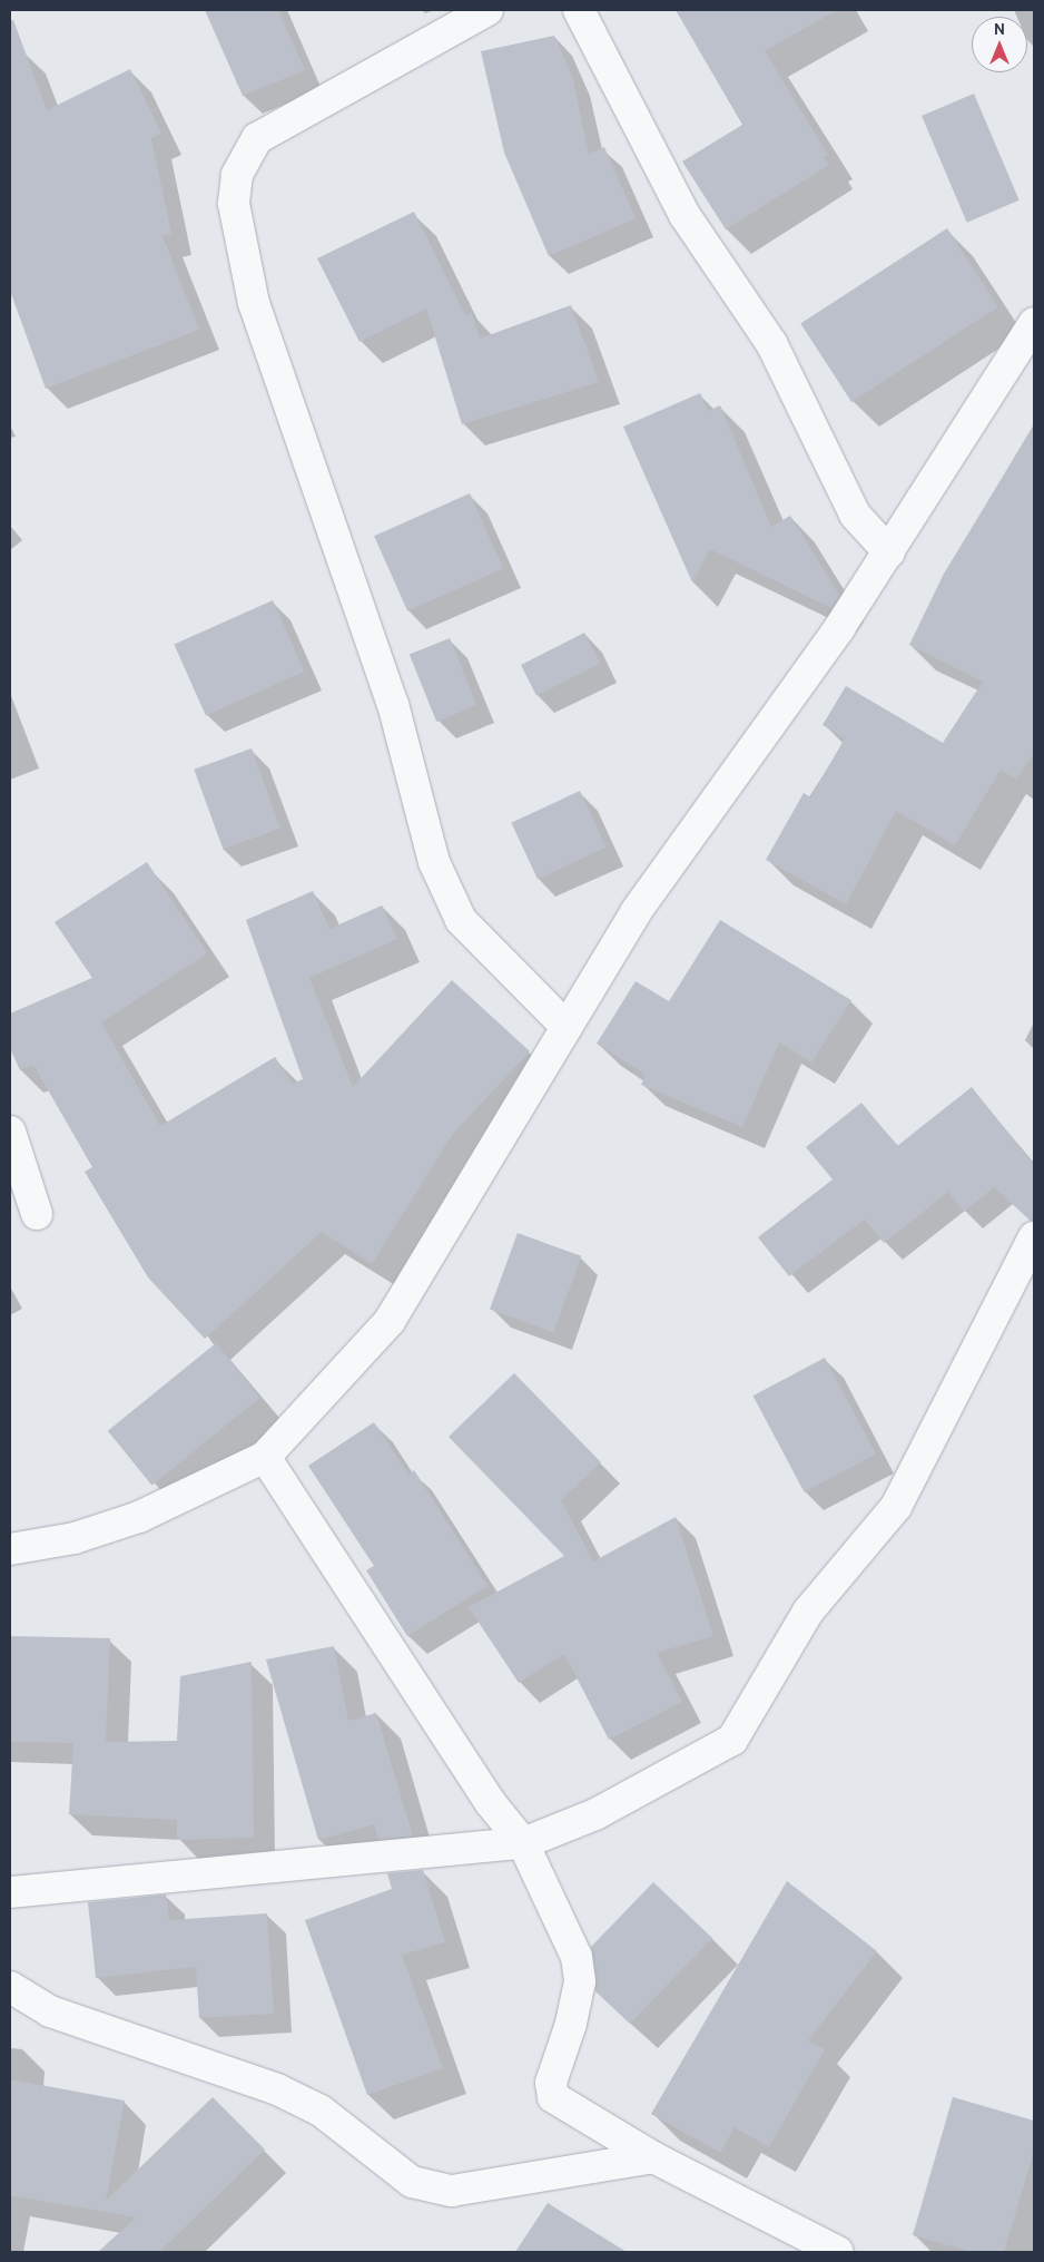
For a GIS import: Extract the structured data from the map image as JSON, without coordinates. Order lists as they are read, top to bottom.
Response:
{
  "north": "top"
}
